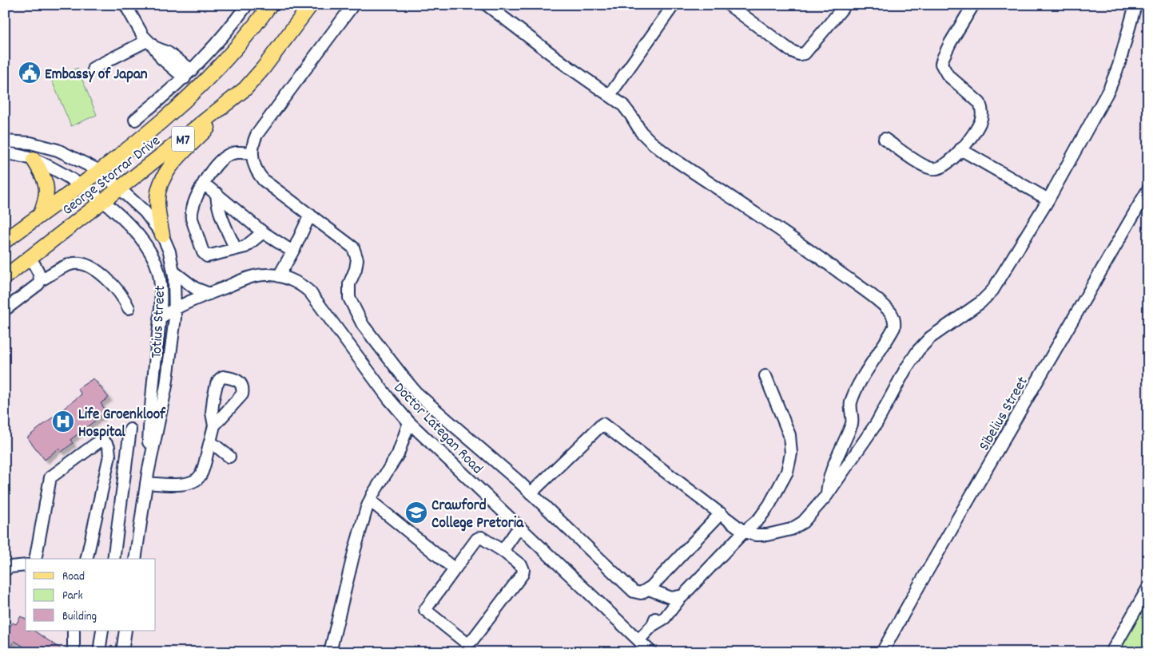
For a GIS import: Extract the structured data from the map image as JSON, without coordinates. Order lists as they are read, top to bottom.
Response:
{
  "streets": {
    "main road": ["M7", "George Storrar Drive"],
    "street": ["Totius Street", "Sibelius Street", "Doctor Lategan Road"]
  },
  "crossings": [
    ["George Storrar Drive", "Totius Street"],
    ["Totius Street", "Doctor Lategan Road"]
  ],
  "places": {
    "public building": ["Embassy of Japan"],
    "hospital": ["Life Groenkloof Hospital"],
    "school or university": ["Crawford College Pretoria"]
  },
  "legend": ["Road", "Park", "Building"]
}
